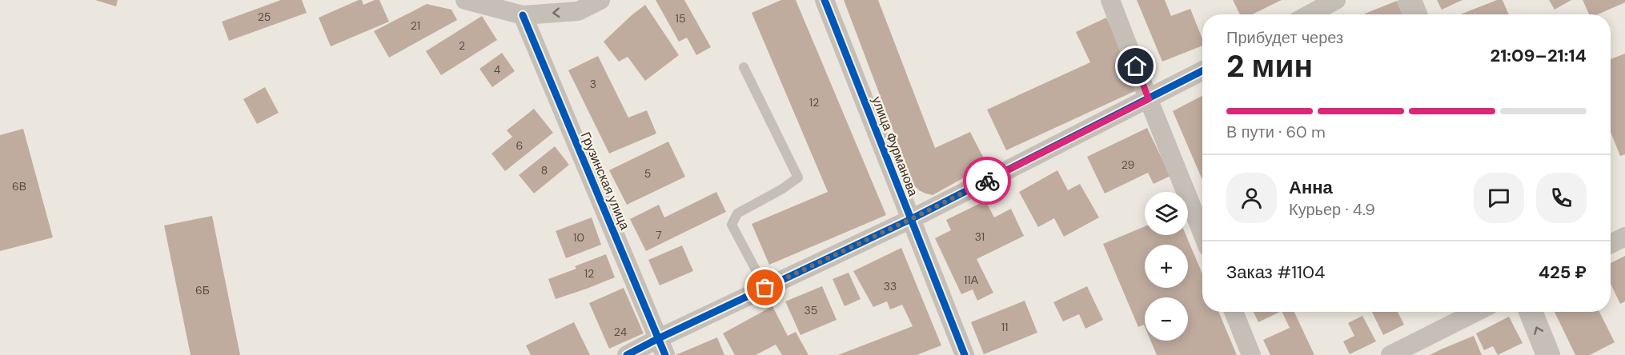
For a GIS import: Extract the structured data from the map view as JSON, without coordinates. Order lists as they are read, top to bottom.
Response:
{
  "streets": {
    "street": ["улица Фурманова", "Грузинская улица"]
  },
  "house_numbers": [
    "25",
    "15",
    "21",
    "2",
    "4",
    "3",
    "12",
    "6",
    "29",
    "8",
    "5",
    "6В",
    "7",
    "31",
    "10",
    "12",
    "11А",
    "33",
    "6Б",
    "35",
    "11",
    "24"
  ],
  "page": {
    "heading": ["2 мин", "Прибудет через", "21:09–21:14"],
    "panel": [
      "Анна",
      "Курьер · 4.9",
      "Заказ #1104",
      "425 ₽"
    ],
    "bar": "В пути · 60 m",
    "map_buttons": ["+", "−"]
  }
}
